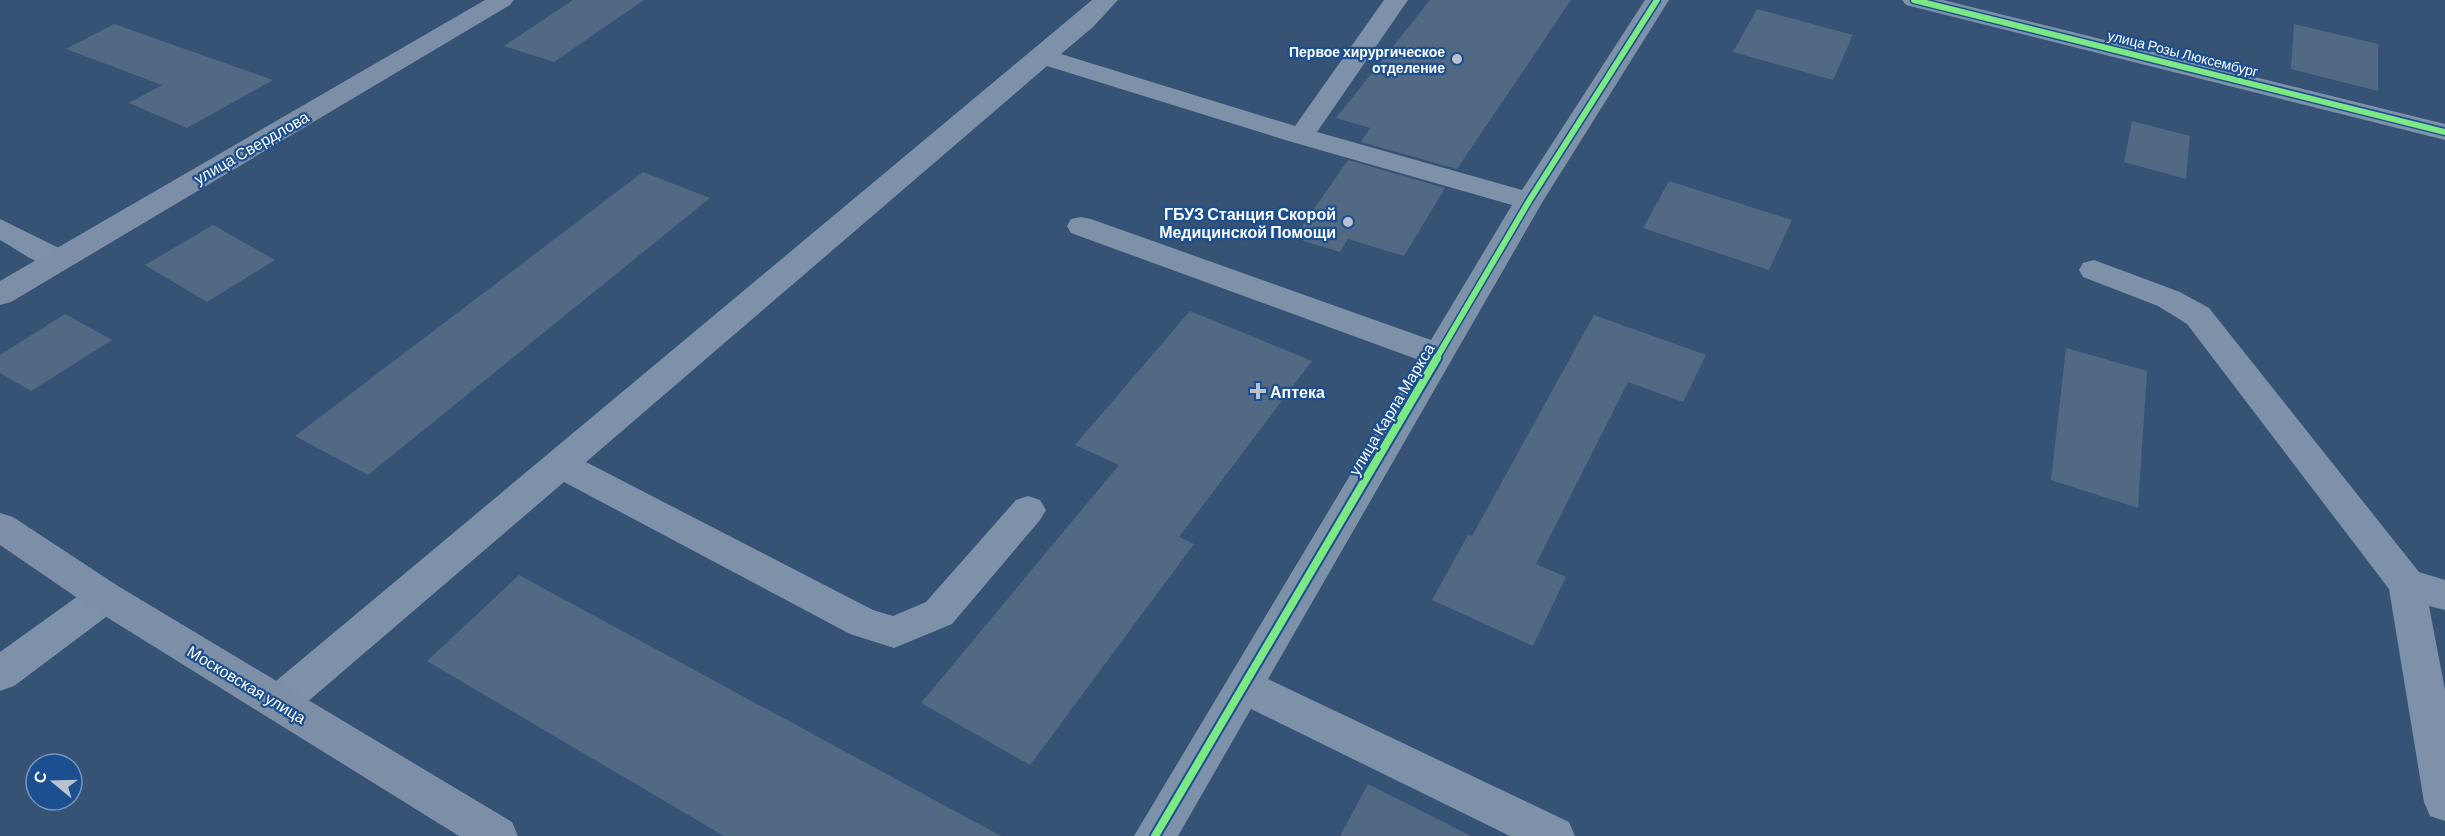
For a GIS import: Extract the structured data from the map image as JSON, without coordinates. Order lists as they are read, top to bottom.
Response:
{
  "streets": {
    "main road": ["улица Свердлова", "Московская улица"],
    "street": ["улица Розы Люксембург", "улица Карла Маркса"]
  },
  "places": {
    "other": ["Первое хирургическое отделение", "ГБУЗ Станция Скорой Медицинской Помощи"],
    "health": ["Аптека"]
  },
  "north": "left"
}
